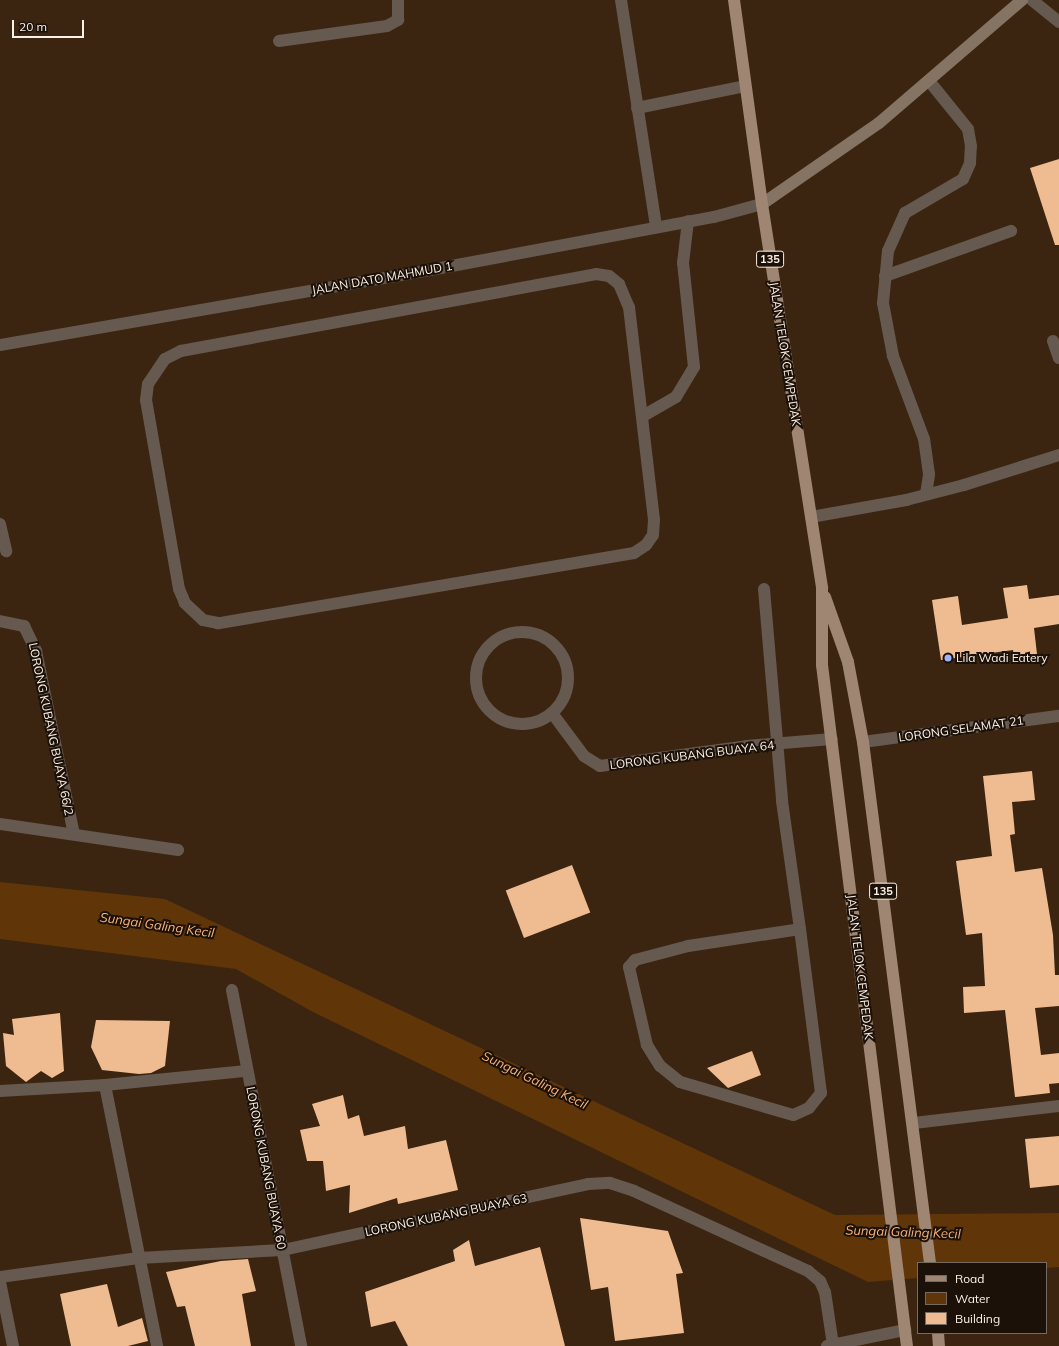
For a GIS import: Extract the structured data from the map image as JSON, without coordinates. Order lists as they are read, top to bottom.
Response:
{
  "streets": {
    "main road": ["135", "JALAN TELOK CEMPEDAK"],
    "street": [
      "JALAN DATO MAHMUD 1",
      "LORONG KUBANG BUAYA 66/2",
      "LORONG SELAMAT 21",
      "LORONG KUBANG BUAYA 64",
      "LORONG KUBANG BUAYA 60",
      "LORONG KUBANG BUAYA 63"
    ]
  },
  "crossings": [
    ["JALAN DATO MAHMUD 1", "JALAN TELOK CEMPEDAK"],
    ["JALAN TELOK CEMPEDAK", "LORONG SELAMAT 21"],
    ["JALAN TELOK CEMPEDAK", "LORONG KUBANG BUAYA 64"],
    ["LORONG KUBANG BUAYA 60", "LORONG KUBANG BUAYA 63"]
  ],
  "water": ["Sungai Galing Kecil"],
  "places": ["Lila Wadi Eatery"],
  "legend": ["Road", "Water", "Building"],
  "scale_bar": "20 m"
}
